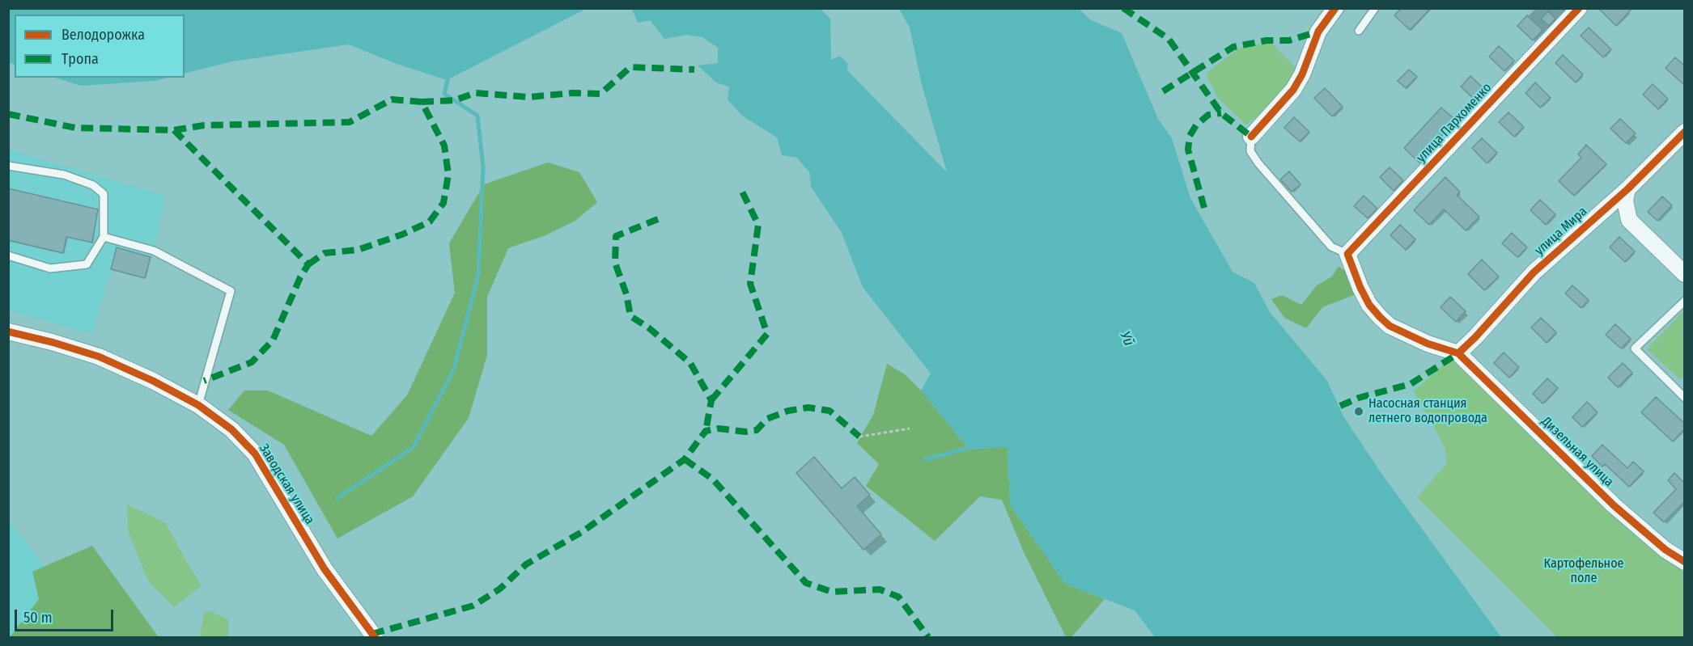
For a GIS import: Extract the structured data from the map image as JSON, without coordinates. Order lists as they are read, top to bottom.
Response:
{
  "streets": {
    "street": [
      "улица Пархоменко",
      "улица Мира",
      "Дизельная улица",
      "Заводская улица"
    ]
  },
  "crossings": [
    ["улица Мира", "Дизельная улица"]
  ],
  "water": ["Уй"],
  "parks": ["Картофельное поле"],
  "places": ["Насосная станция летнего водопровода"],
  "legend": ["Велодорожка", "Тропа"],
  "scale_bar": "50 m"
}
